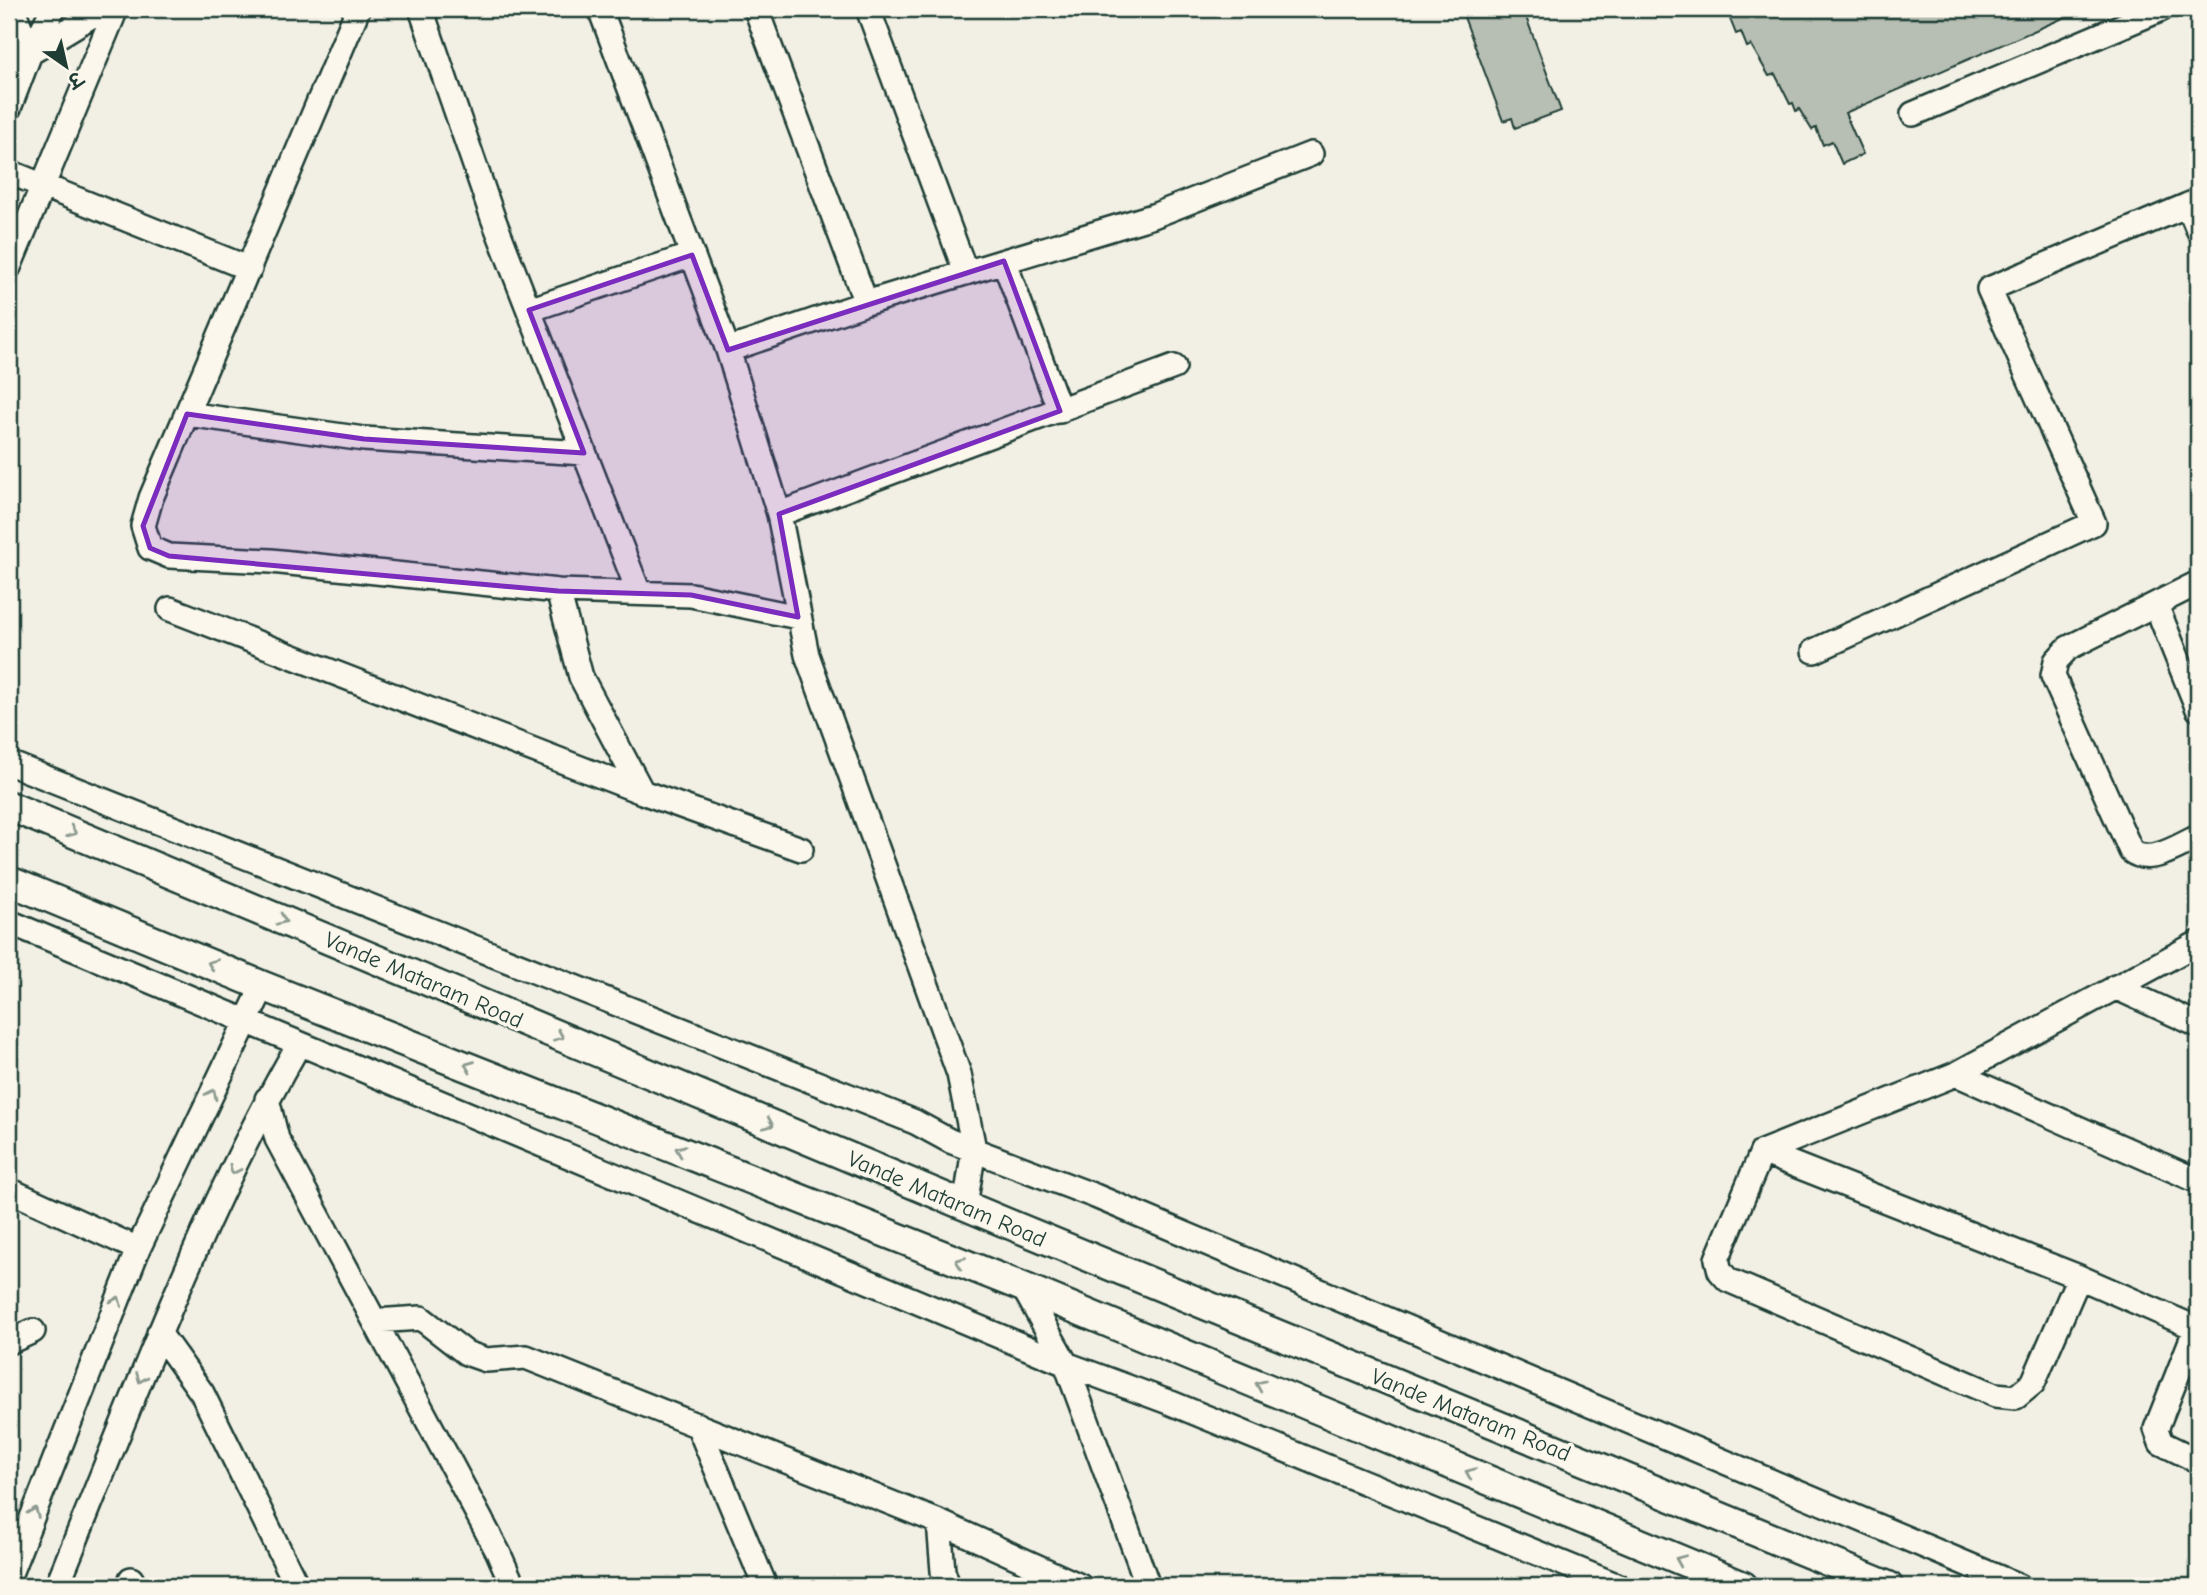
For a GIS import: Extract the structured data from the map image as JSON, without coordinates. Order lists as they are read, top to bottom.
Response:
{
  "streets": {
    "main road": ["Vande Mataram Road"]
  },
  "north": "bottom right"
}
